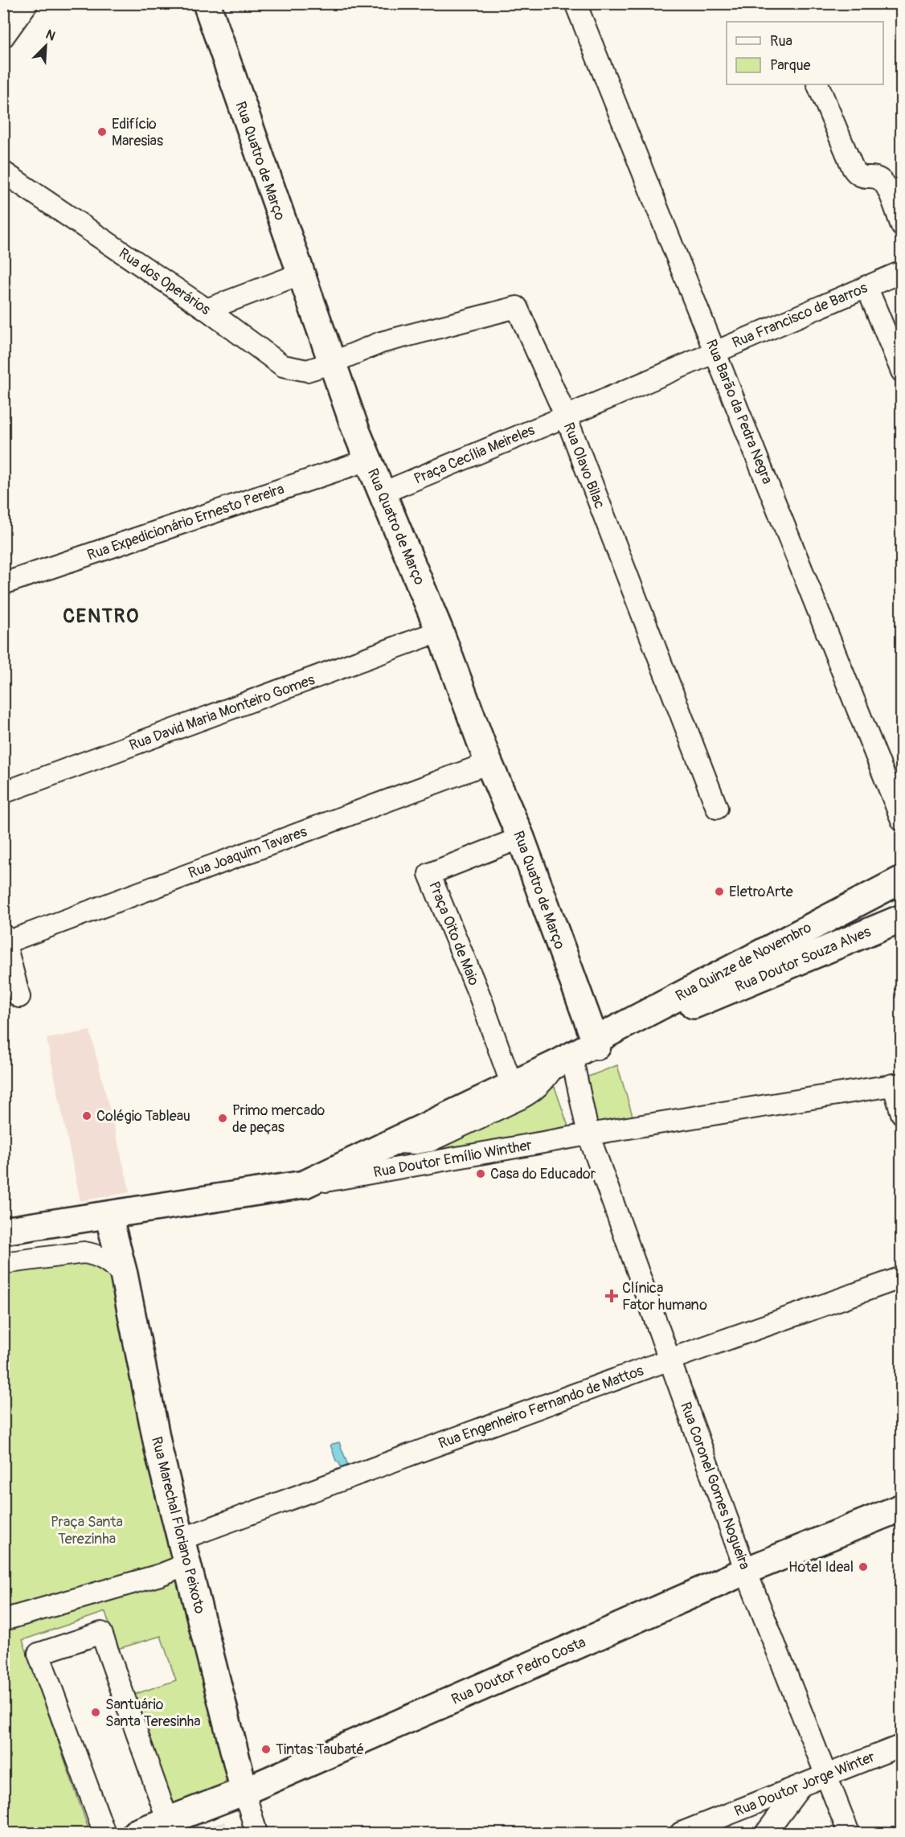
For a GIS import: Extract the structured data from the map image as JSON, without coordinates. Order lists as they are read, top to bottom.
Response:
{
  "streets": {
    "main road": [
      "Rua Quatro de Março",
      "Rua Doutor Souza Alves",
      "Rua Quinze de Novembro",
      "Rua Doutor Emílio Winther",
      "Rua Marechal Floriano Peixoto",
      "Rua Doutor Pedro Costa"
    ],
    "street": [
      "Rua dos Operários",
      "Rua Francisco de Barros",
      "Rua Barão da Pedra Negra",
      "Praça Cecília Meireles",
      "Rua Olavo Bilac",
      "Rua Expedicionário Ernesto Pereira",
      "Rua David Maria Monteiro Gomes",
      "Rua Joaquim Tavares",
      "Praça Oito de Maio",
      "Rua Engenheiro Fernando de Mattos",
      "Rua Coronel Gomes Nogueira",
      "Rua Doutor Jorge Winter"
    ]
  },
  "crossings": [
    ["Rua Quatro de Março", "Rua dos Operários"],
    ["Rua Quatro de Março", "Praça Cecília Meireles"],
    ["Rua Quatro de Março", "Rua Olavo Bilac"],
    ["Rua Quatro de Março", "Rua Expedicionário Ernesto Pereira"],
    ["Rua Quatro de Março", "Rua David Maria Monteiro Gomes"],
    ["Rua Quatro de Março", "Rua Joaquim Tavares"],
    ["Rua Quatro de Março", "Praça Oito de Maio"],
    ["Rua Quatro de Março", "Rua Doutor Souza Alves"],
    ["Rua Quatro de Março", "Rua Quinze de Novembro"],
    ["Rua Quatro de Março", "Rua Doutor Emílio Winther"],
    ["Rua Quatro de Março", "Rua Coronel Gomes Nogueira"],
    ["Rua dos Operários", "Rua Olavo Bilac"],
    ["Rua Francisco de Barros", "Rua Barão da Pedra Negra"],
    ["Rua Francisco de Barros", "Praça Cecília Meireles"],
    ["Rua Francisco de Barros", "Rua Olavo Bilac"],
    ["Praça Cecília Meireles", "Rua Olavo Bilac"],
    ["Praça Oito de Maio", "Rua Quinze de Novembro"],
    ["Rua Doutor Souza Alves", "Rua Quinze de Novembro"],
    ["Rua Quinze de Novembro", "Rua Doutor Emílio Winther"],
    ["Rua Doutor Emílio Winther", "Rua Coronel Gomes Nogueira"],
    ["Rua Doutor Emílio Winther", "Rua Marechal Floriano Peixoto"],
    ["Rua Engenheiro Fernando de Mattos", "Rua Coronel Gomes Nogueira"],
    ["Rua Engenheiro Fernando de Mattos", "Rua Marechal Floriano Peixoto"],
    ["Rua Coronel Gomes Nogueira", "Rua Doutor Pedro Costa"],
    ["Rua Coronel Gomes Nogueira", "Rua Doutor Jorge Winter"],
    ["Rua Marechal Floriano Peixoto", "Rua Doutor Pedro Costa"]
  ],
  "districts": ["CENTRO"],
  "parks": ["Praça Santa Terezinha"],
  "places": {
    "other": [
      "Edifício Maresias",
      "EletroArte",
      "Colégio Tableau",
      "Primo mercado de peças",
      "Casa do Educador",
      "Hotel Ideal",
      "Santuário Santa Teresinha",
      "Tintas Taubaté"
    ],
    "health": ["Clínica Fator humano"]
  },
  "legend": ["Rua", "Parque"],
  "north": "top right"
}
